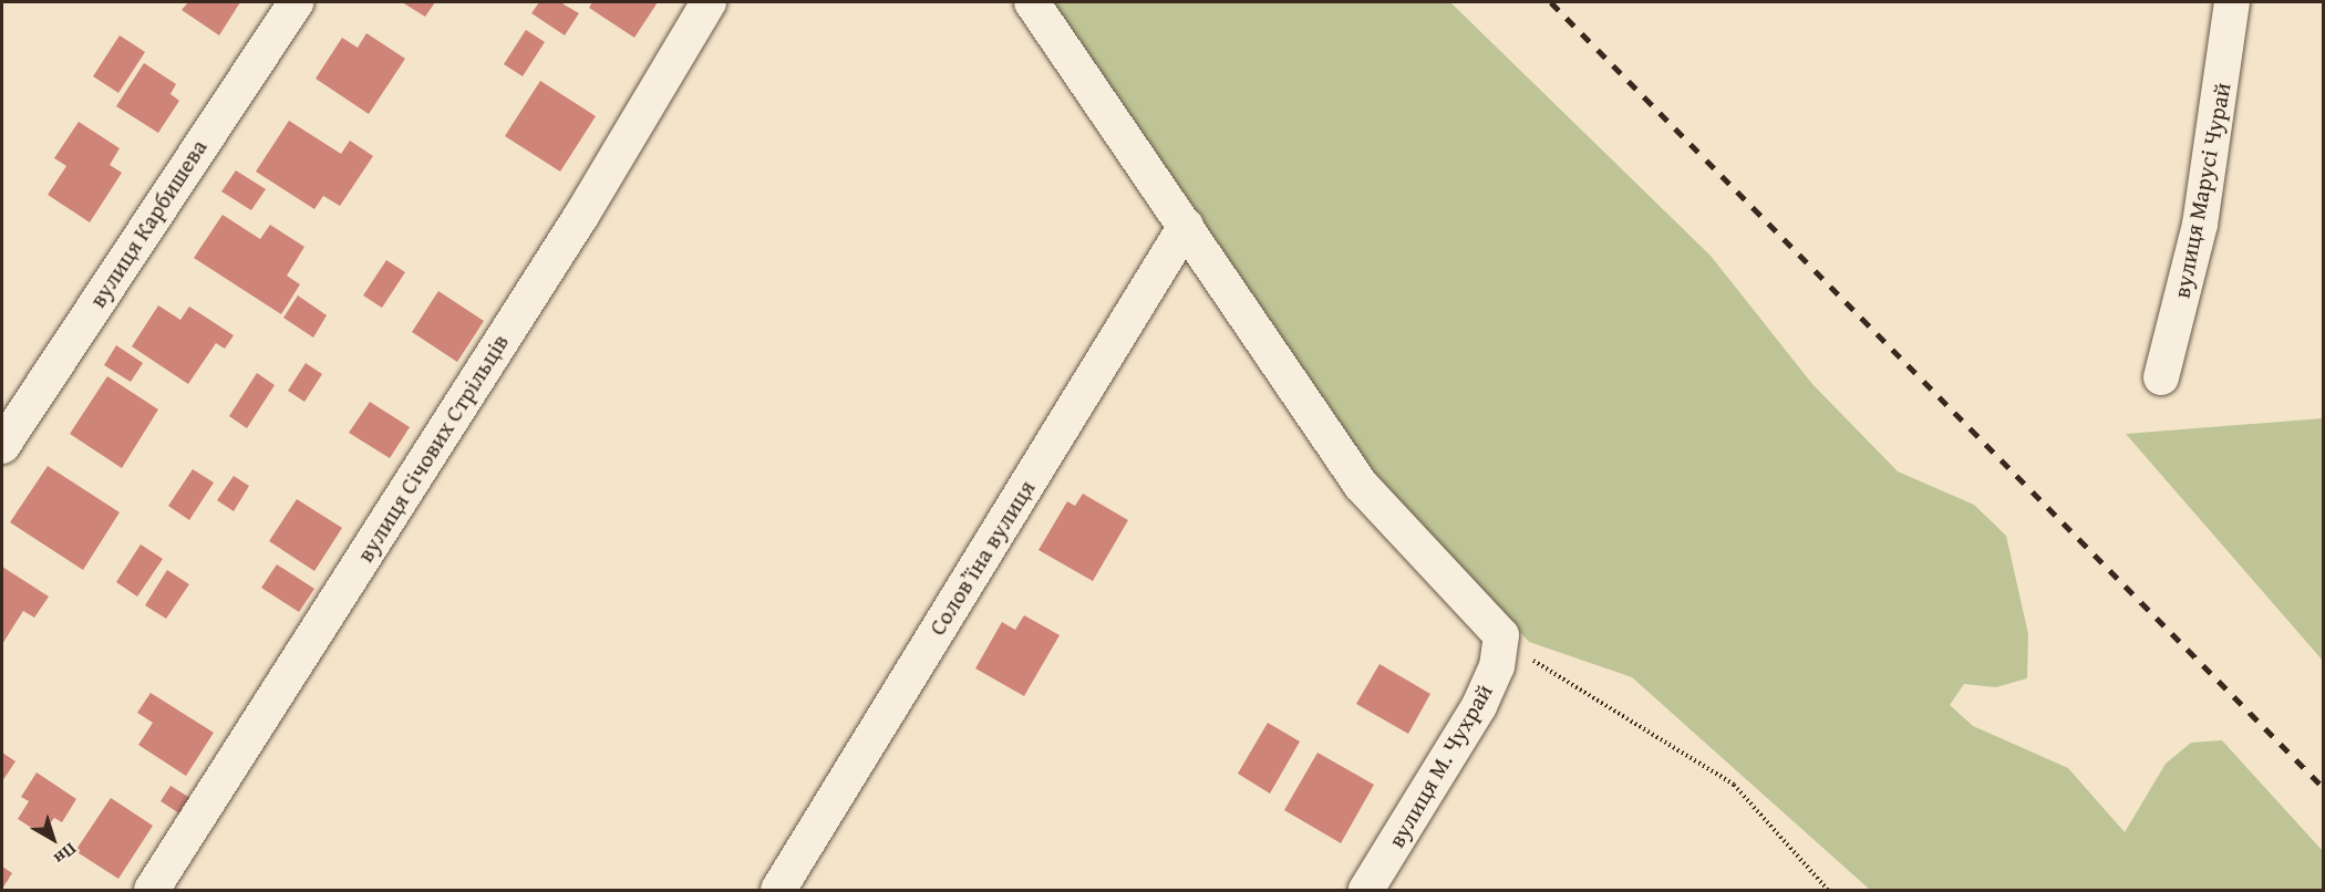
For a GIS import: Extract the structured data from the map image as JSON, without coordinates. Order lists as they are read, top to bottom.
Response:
{
  "streets": {
    "street": [
      "вулиця Марусі Чурай",
      "вулиця Карбишева",
      "вулиця Січових Стрільців",
      "Соловʼїна вулиця",
      "вулиця М. Чухрай"
    ]
  },
  "north": "bottom right"
}
